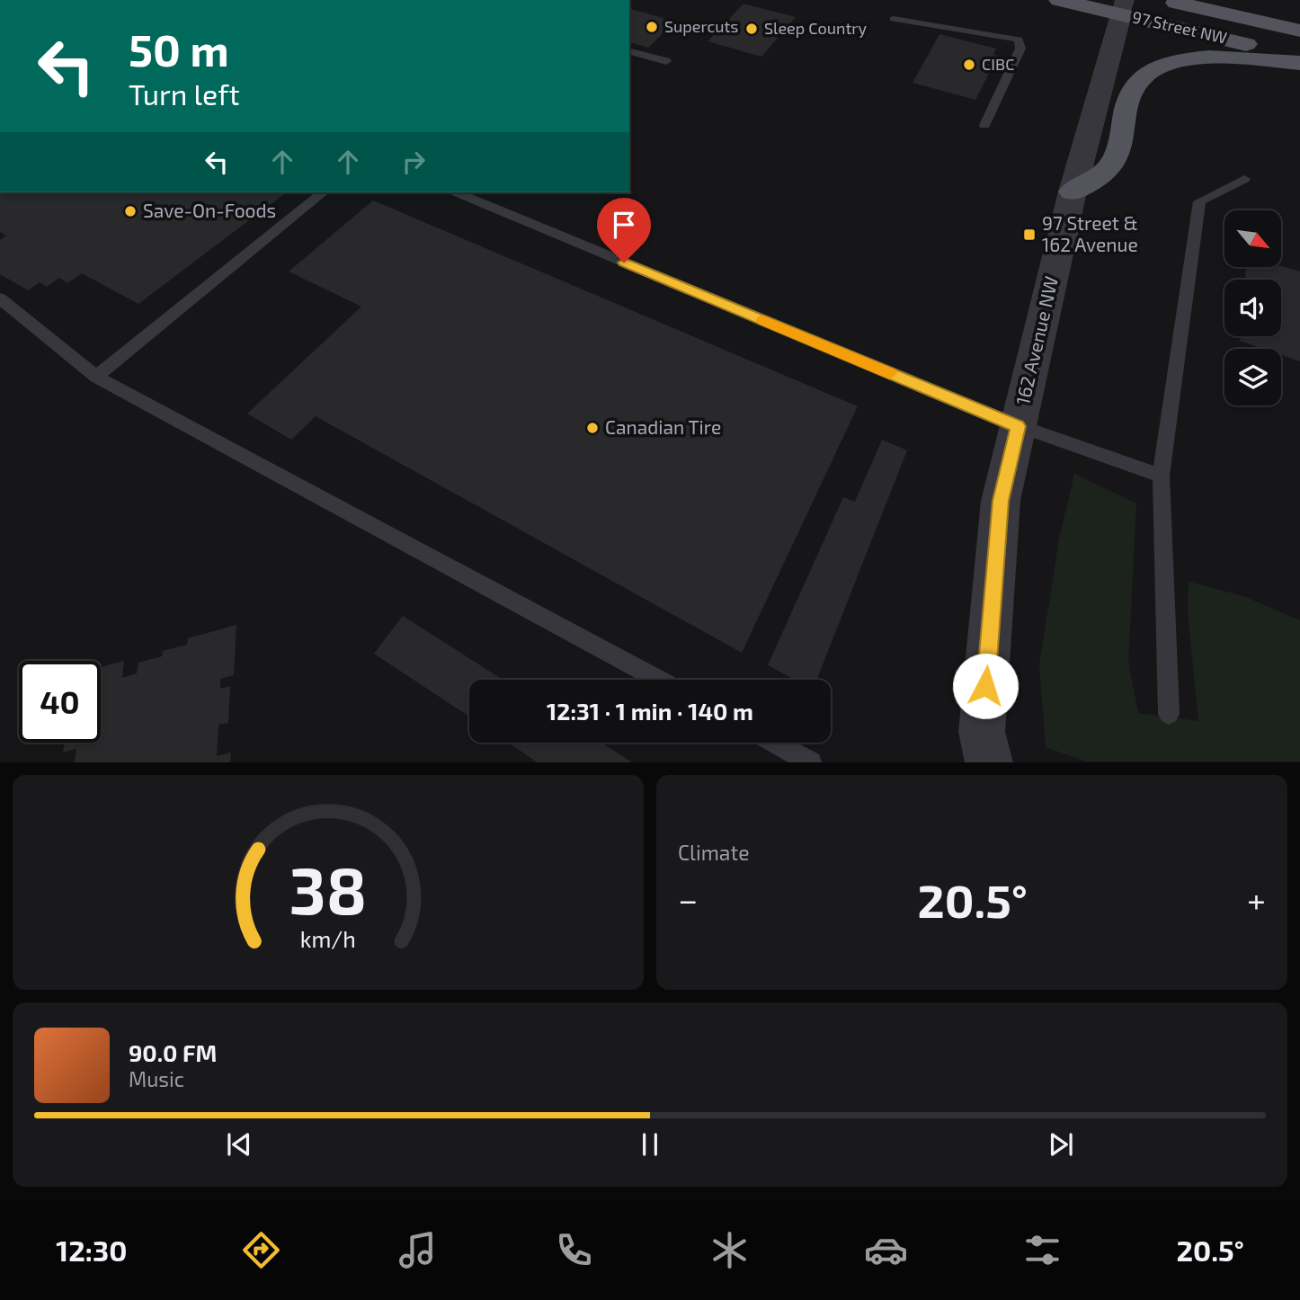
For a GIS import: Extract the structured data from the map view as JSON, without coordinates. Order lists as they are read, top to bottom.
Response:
{
  "streets": {
    "main road": ["97 Street NW"],
    "street": ["162 Avenue NW"]
  },
  "crossings": [
    ["97 Street NW", "162 Avenue NW"]
  ],
  "places": {
    "other": [
      "Supercuts",
      "Sleep Country",
      "CIBC",
      "Save-On-Foods",
      "Canadian Tire"
    ],
    "transit": ["97 Street & 162 Avenue"]
  },
  "north": "bottom right",
  "page": {
    "turn": ["50 m", "Turn left"],
    "limit": "40",
    "trip": "12:31 · 1 min · 140 m",
    "tile": "Climate",
    "heat": ["−", "20.5°", "+"],
    "song": ["90.0 FM", "Music"],
    "tabs": ["12:30", "20.5°"],
    "gauge": ["38", "km/h"]
  }
}
